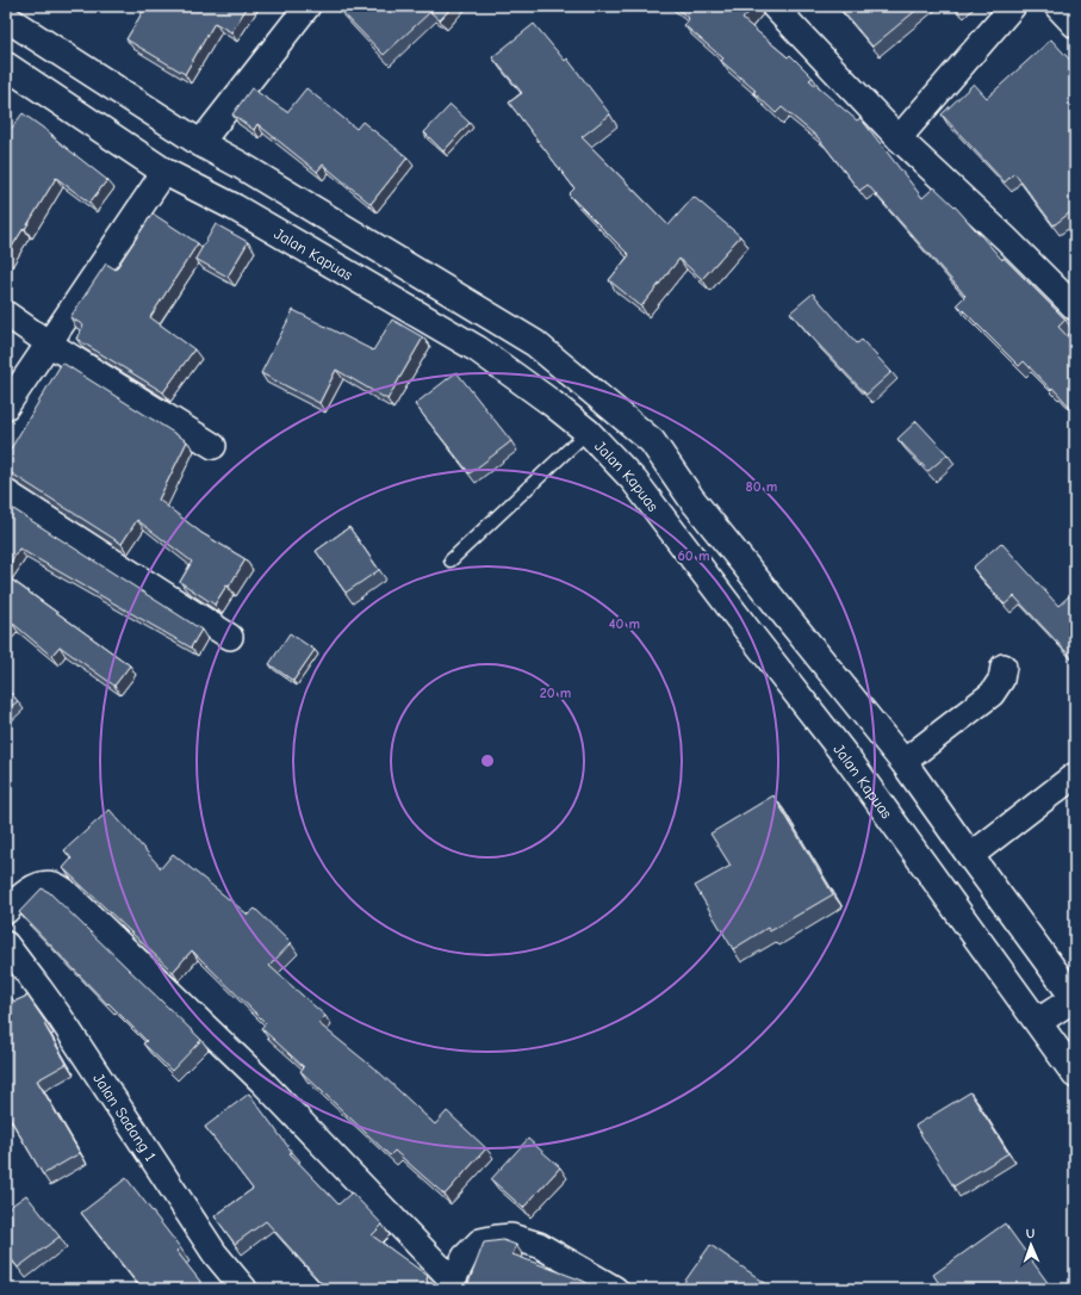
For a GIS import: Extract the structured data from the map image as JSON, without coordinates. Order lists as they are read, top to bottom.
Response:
{
  "streets": {
    "street": ["Jalan Kapuas", "Jalan Sadang 1"]
  },
  "north": "top",
  "rings": [
    "80 m",
    "60 m",
    "40 m",
    "20 m"
  ]
}
